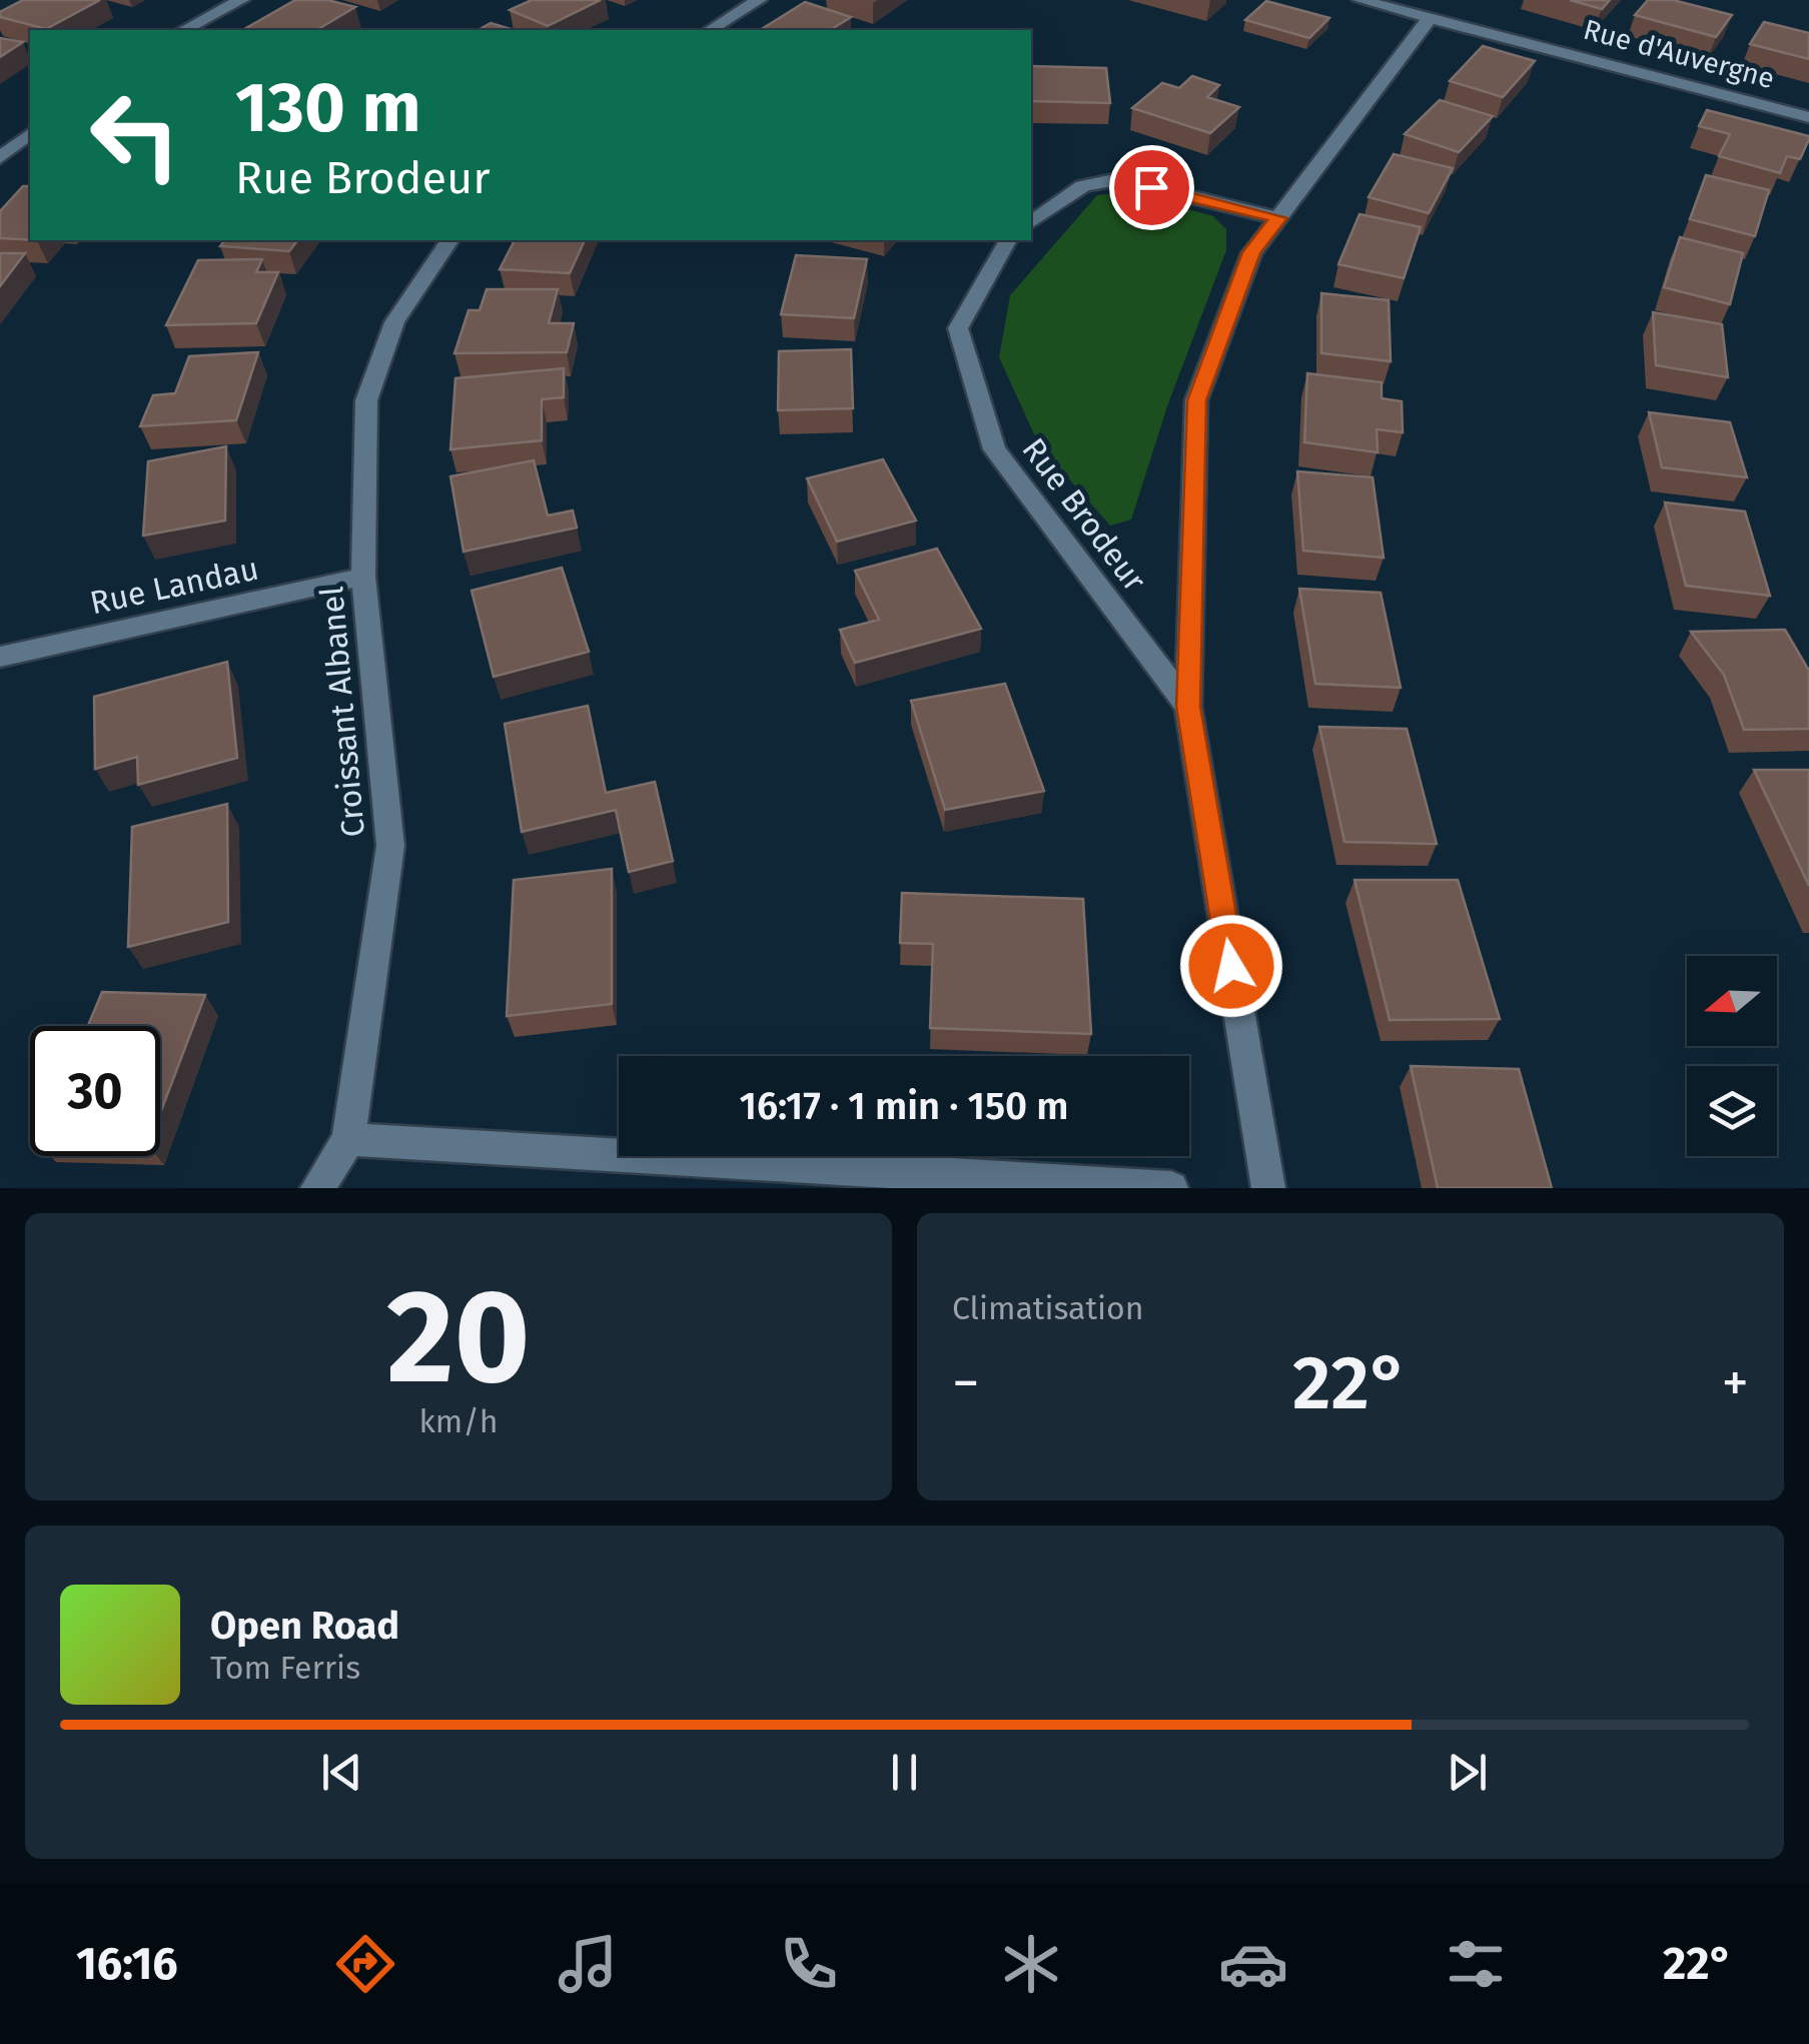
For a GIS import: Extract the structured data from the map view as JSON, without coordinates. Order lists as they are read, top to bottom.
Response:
{
  "streets": {
    "street": [
      "Rue d'Auvergne",
      "Rue Brodeur",
      "Rue Landau",
      "Croissant Albanel"
    ]
  },
  "crossings": [
    ["Rue d'Auvergne", "Rue Brodeur"],
    ["Rue Landau", "Croissant Albanel"]
  ],
  "north": "left",
  "page": {
    "turn": ["130 m", "Rue Brodeur"],
    "limit": "30",
    "trip": "16:17 · 1 min · 150 m",
    "tile": [
      ["20", "km/h"],
      "Climatisation"
    ],
    "heat": ["−", "22°", "+"],
    "song": ["Open Road", "Tom Ferris"],
    "tabs": ["16:16", "22°"]
  }
}
